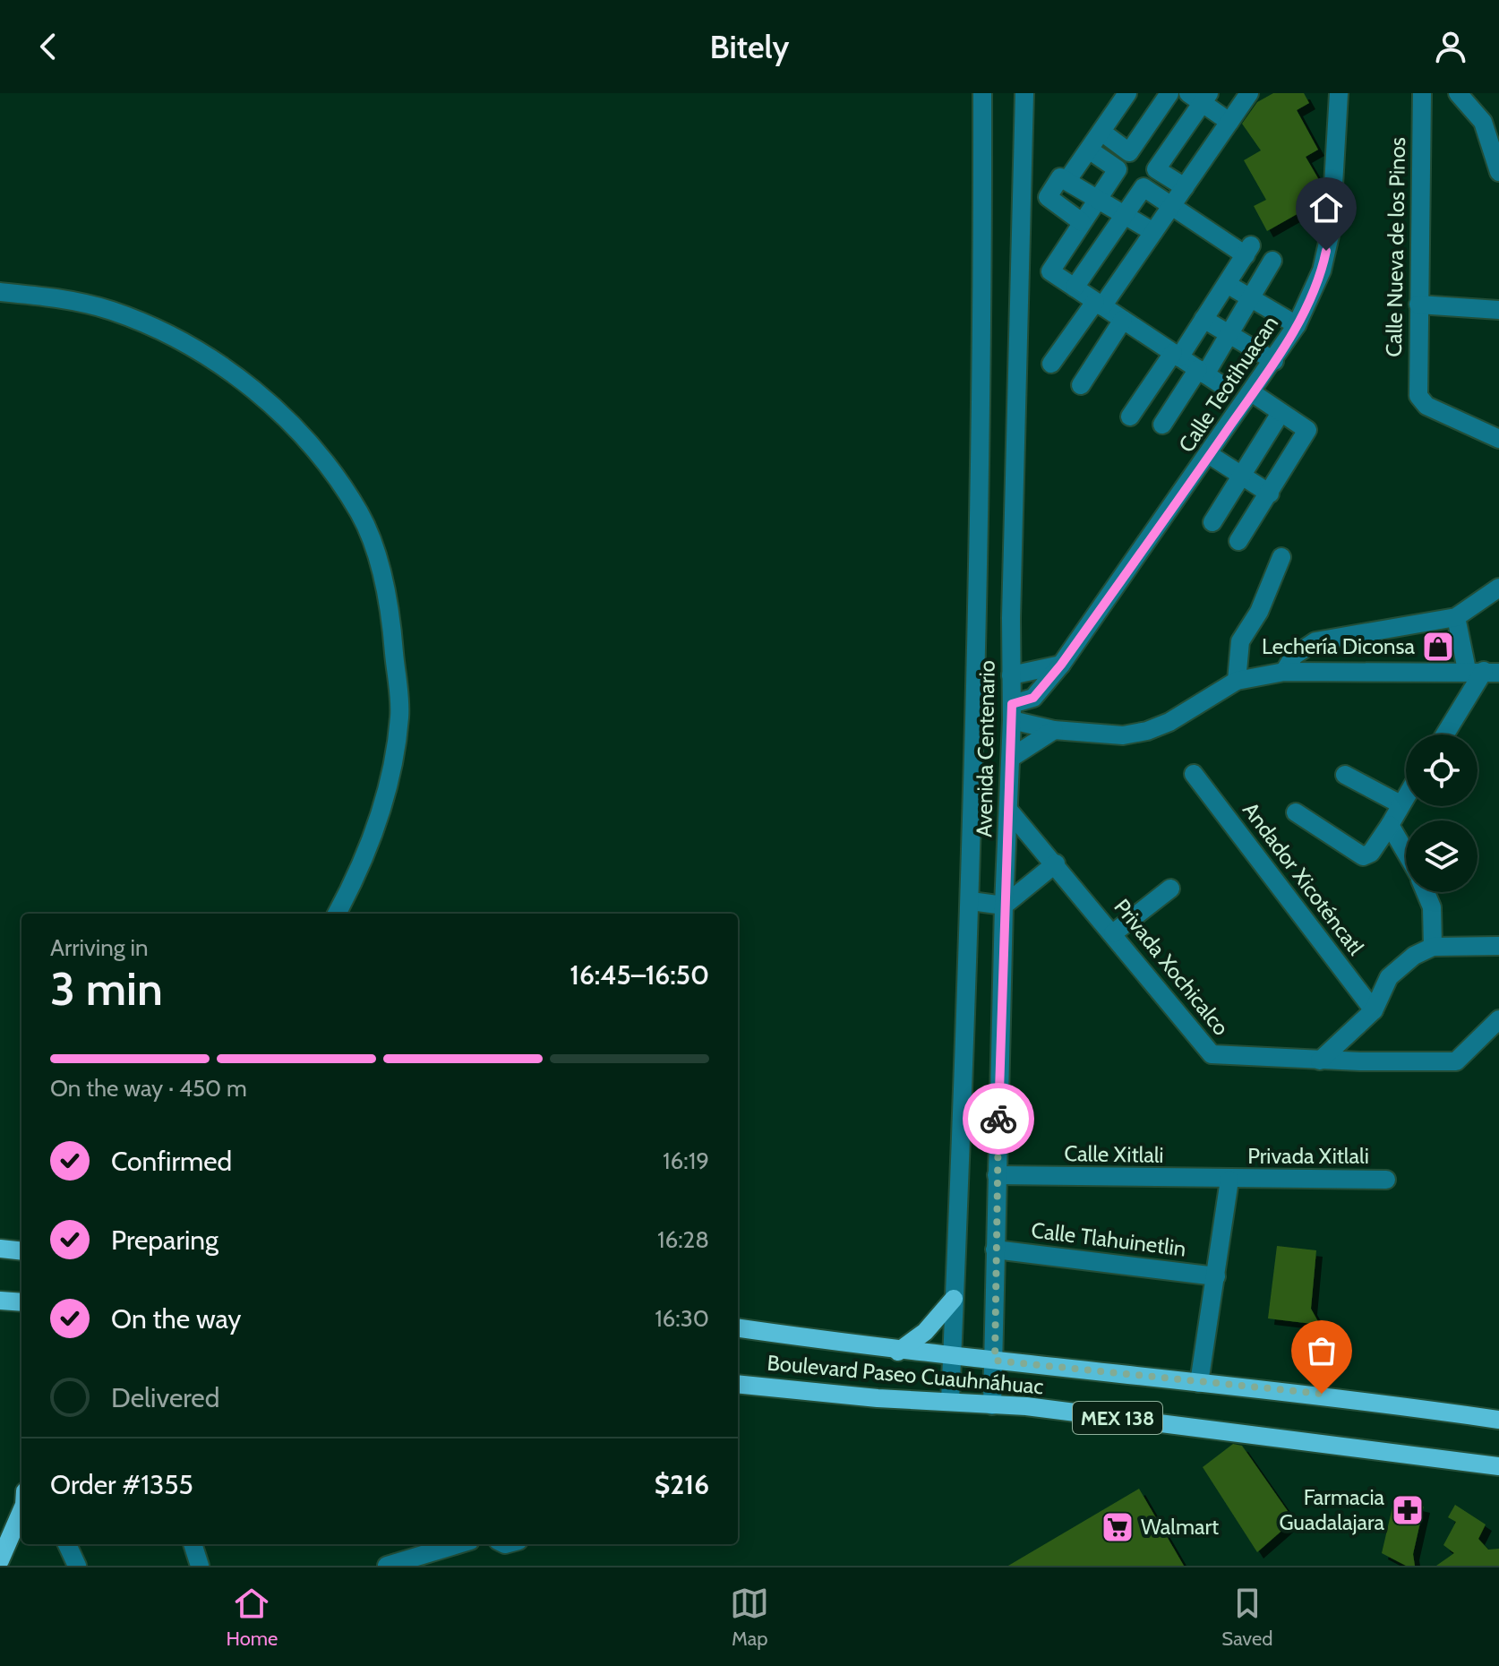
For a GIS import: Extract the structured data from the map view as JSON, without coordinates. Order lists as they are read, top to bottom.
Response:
{
  "streets": {
    "main road": ["Boulevard Paseo Cuauhnáhuac", "MEX 138"],
    "street": [
      "Calle Nueva de los Pinos",
      "Calle Teotihuacan",
      "Avenida Centenario",
      "Andador Xicoténcatl",
      "Privada Xochicalco",
      "Calle Xitlali",
      "Privada Xitlali",
      "Calle Tlahuinetlin"
    ]
  },
  "crossings": [
    ["Calle Teotihuacan", "Avenida Centenario"],
    ["Avenida Centenario", "Privada Xochicalco"],
    ["Avenida Centenario", "Calle Xitlali"],
    ["Avenida Centenario", "Calle Tlahuinetlin"],
    ["Avenida Centenario", "Boulevard Paseo Cuauhnáhuac"],
    ["Calle Xitlali", "Privada Xitlali"]
  ],
  "places": {
    "shop": ["Lechería Diconsa"],
    "pharmacy": ["Farmacia Guadalajara"],
    "supermarket": ["Walmart"]
  },
  "page": {
    "header": "Bitely",
    "heading": ["3 min", "Arriving in", "16:45–16:50"],
    "panel": ["Order #1355", "$216"],
    "bar": "On the way · 450 m",
    "list": [
      ["Confirmed", "16:19"],
      ["Preparing", "16:28"],
      ["On the way", "16:30"],
      "Delivered"
    ],
    "tabs": ["Home", "Map", "Saved"]
  }
}
